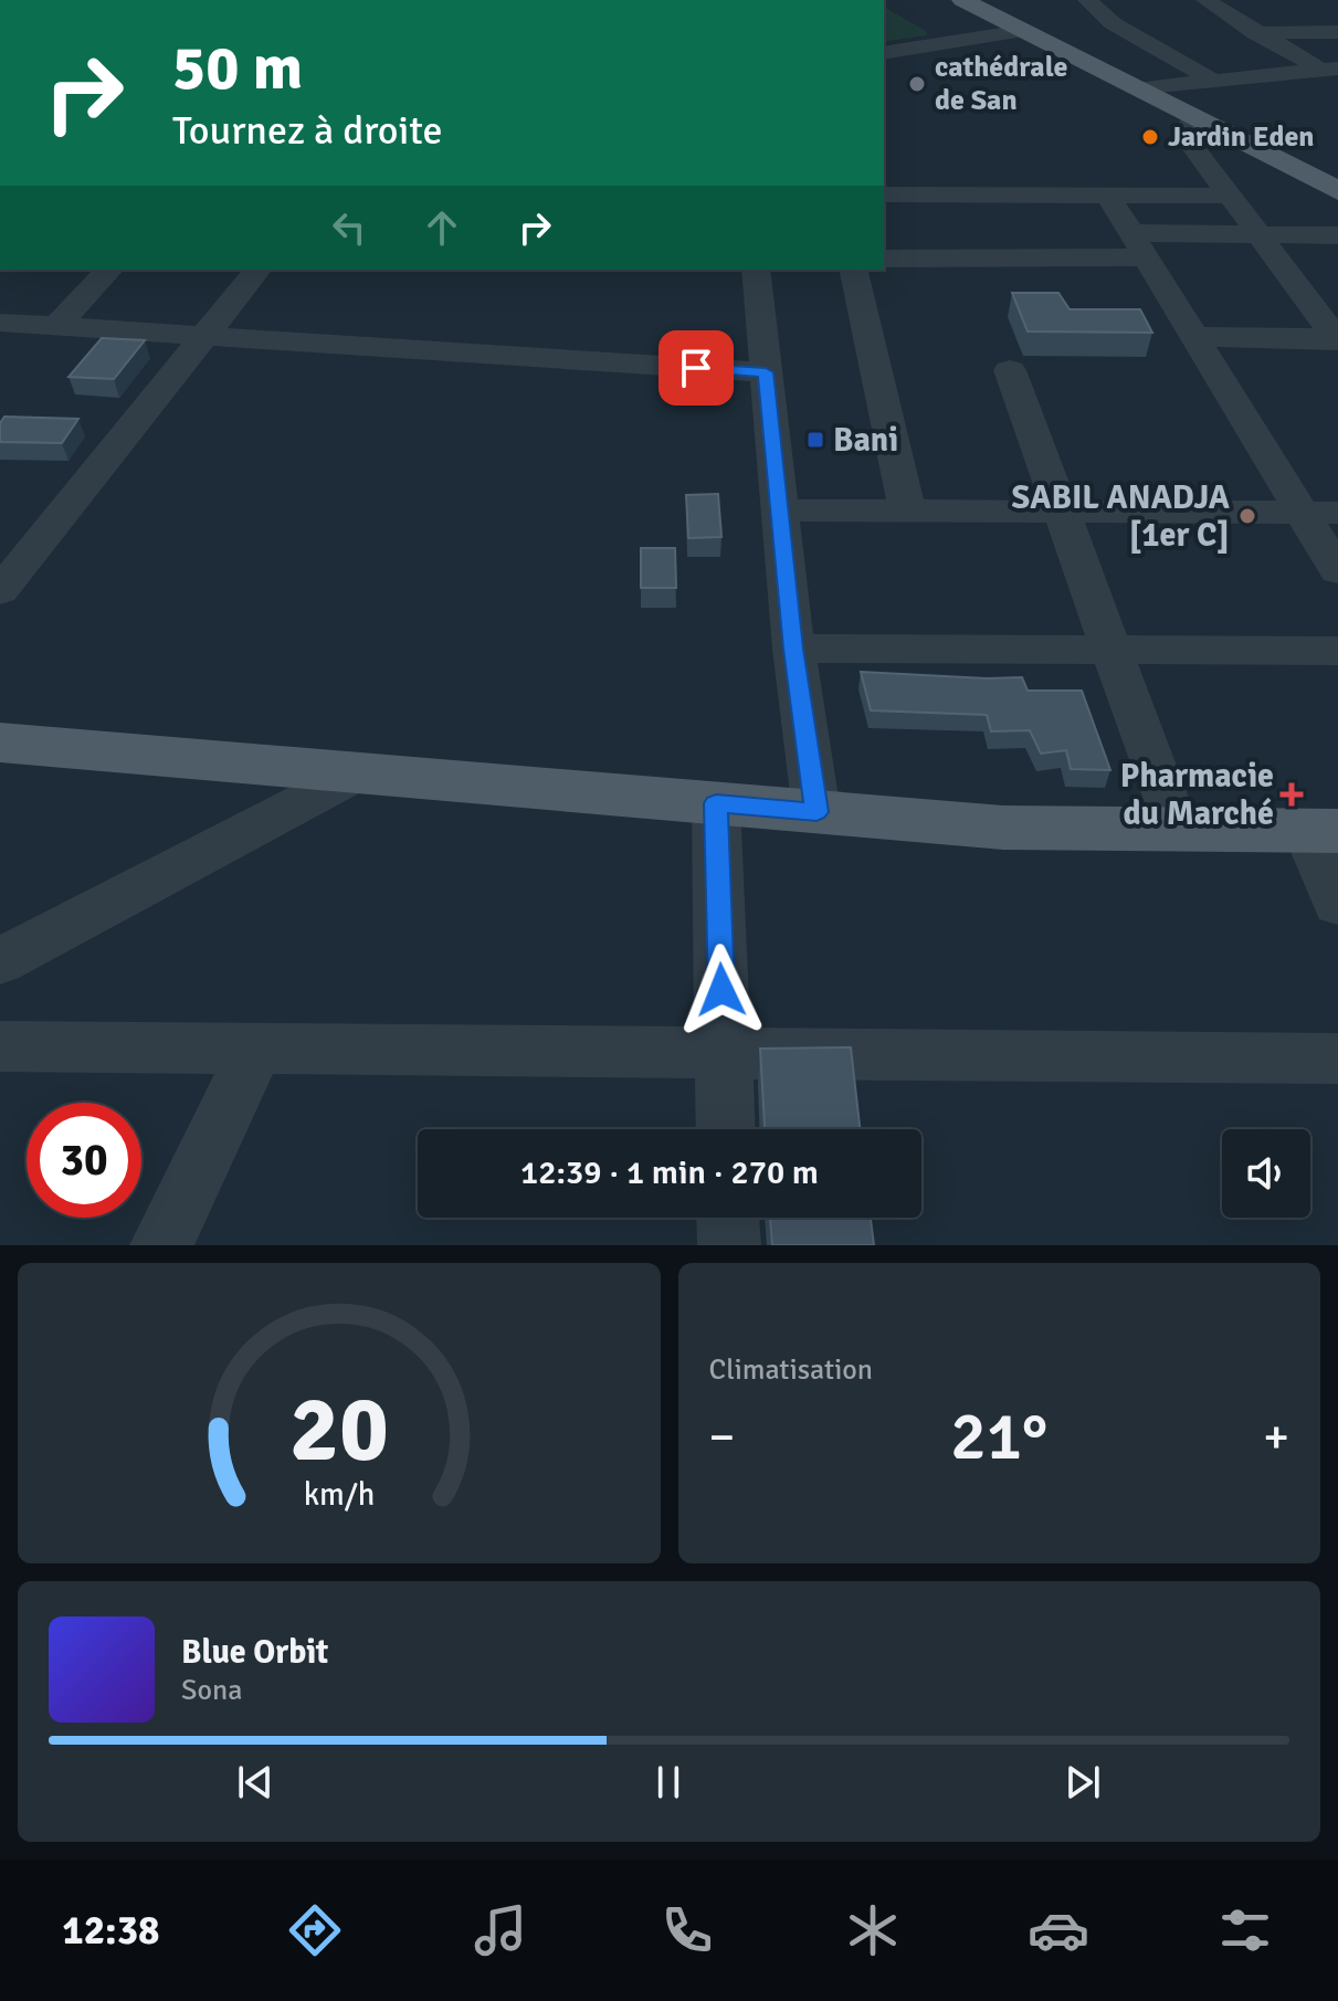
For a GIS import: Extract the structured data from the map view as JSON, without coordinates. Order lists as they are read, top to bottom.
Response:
{
  "places": {
    "other": ["cathédrale de San", "Jardin Eden", "SABIL ANADJA [1er C]"],
    "transit": ["Bani"],
    "health": ["Pharmacie du Marché"]
  },
  "page": {
    "turn": ["50 m", "Tournez à droite"],
    "limit": "30",
    "trip": "12:39 · 1 min · 270 m",
    "tile": "Climatisation",
    "heat": ["−", "21°", "+"],
    "song": ["Blue Orbit", "Sona"],
    "tabs": "12:38",
    "gauge": ["20", "km/h"]
  }
}
